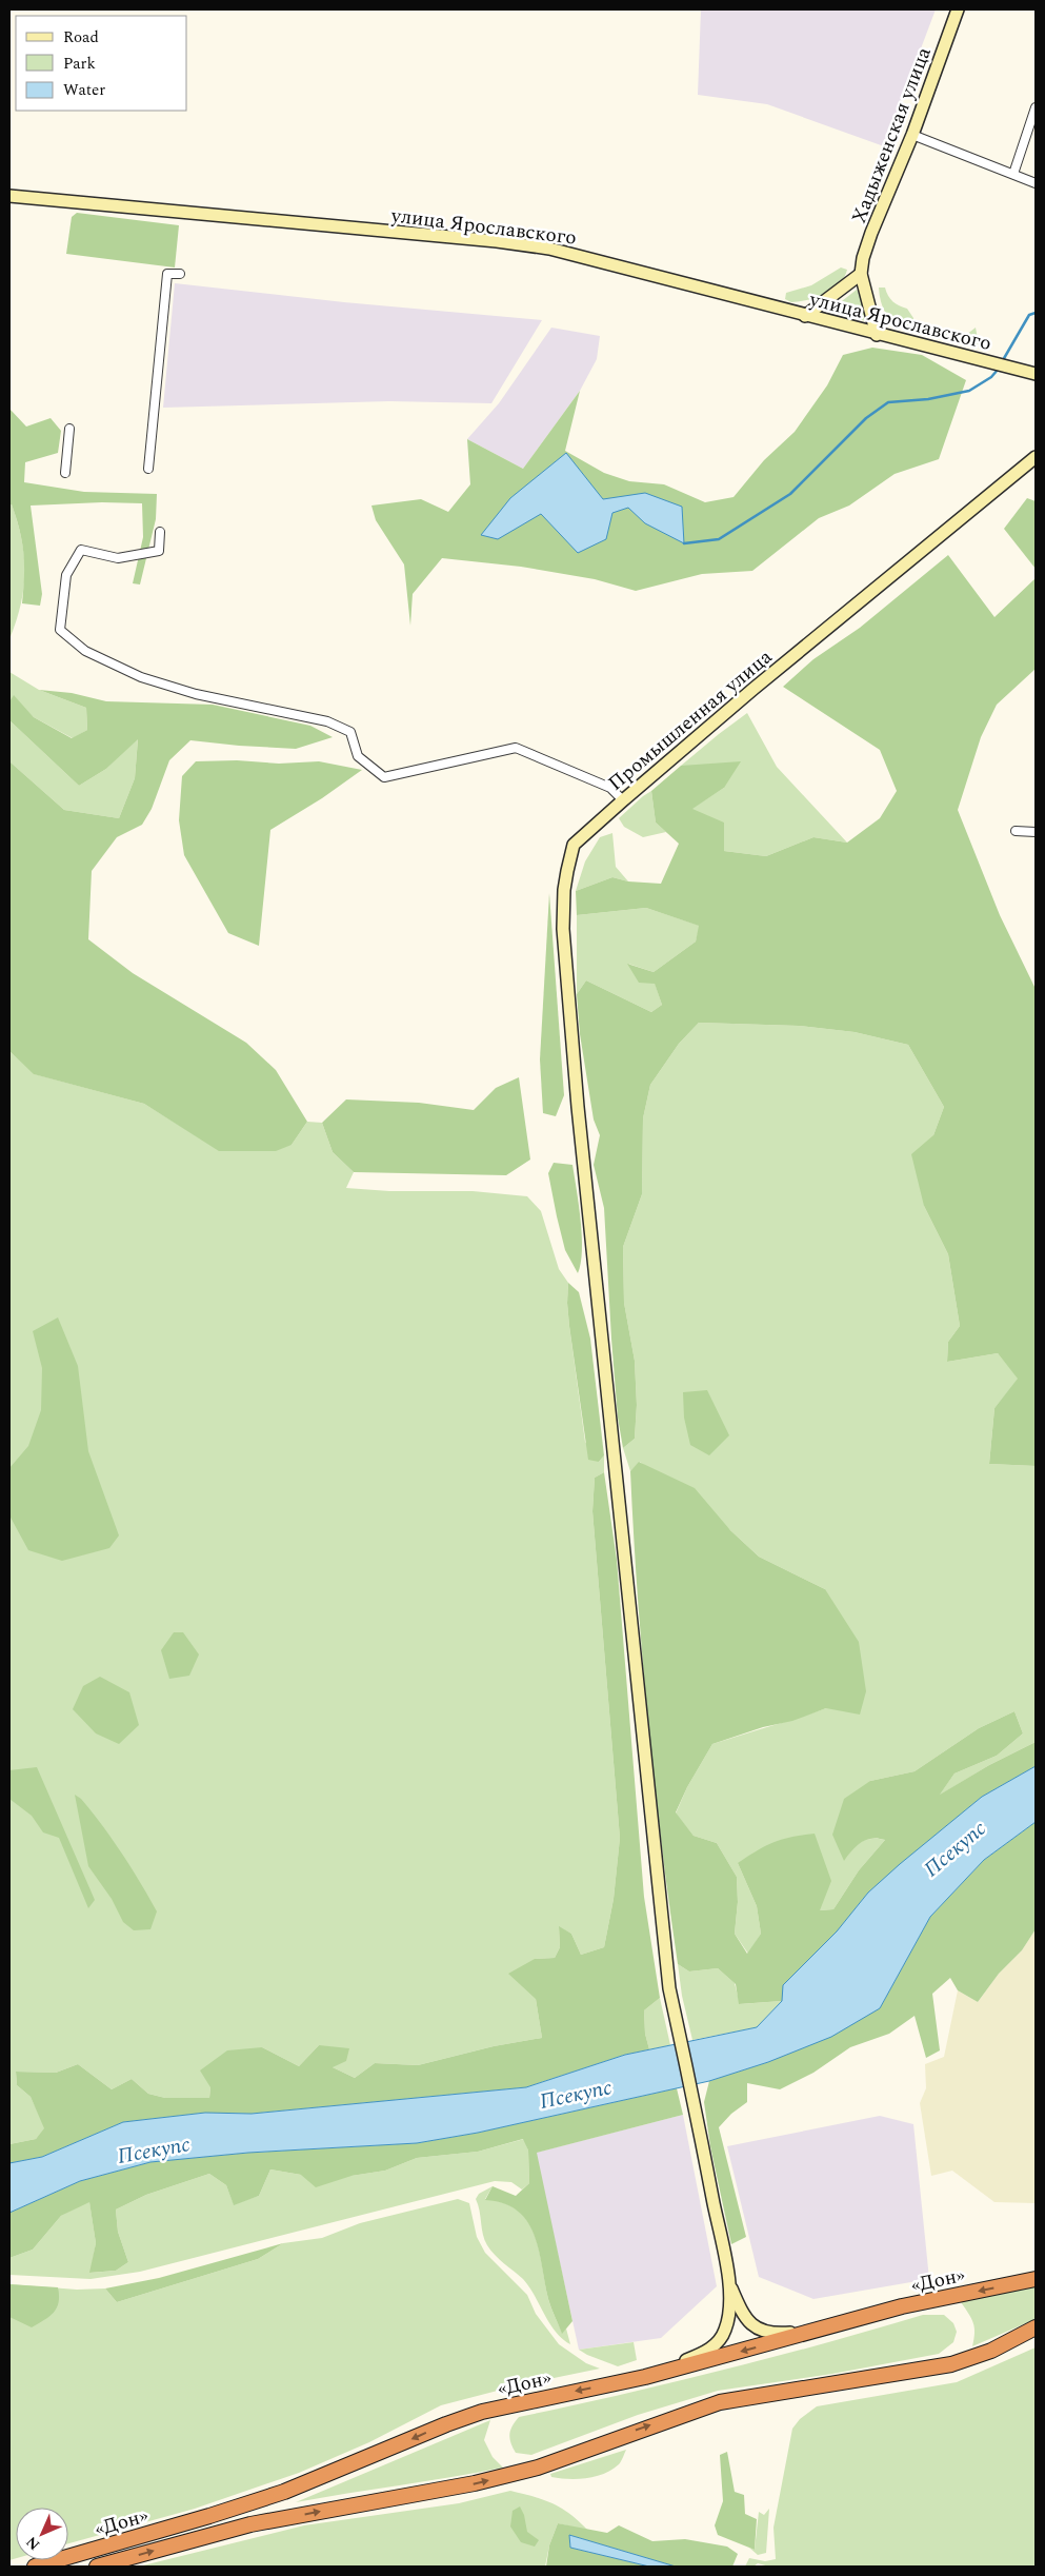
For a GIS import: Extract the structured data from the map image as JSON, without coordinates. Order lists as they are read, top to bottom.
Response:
{
  "streets": {
    "highway": ["«Дон»"],
    "main road": ["Хадыженская улица", "улица Ярославского", "Промышленная улица"]
  },
  "crossings": [
    ["Хадыженская улица", "улица Ярославского"]
  ],
  "water": ["Псекупс"],
  "legend": ["Road", "Park", "Water"],
  "north": "bottom left"
}
